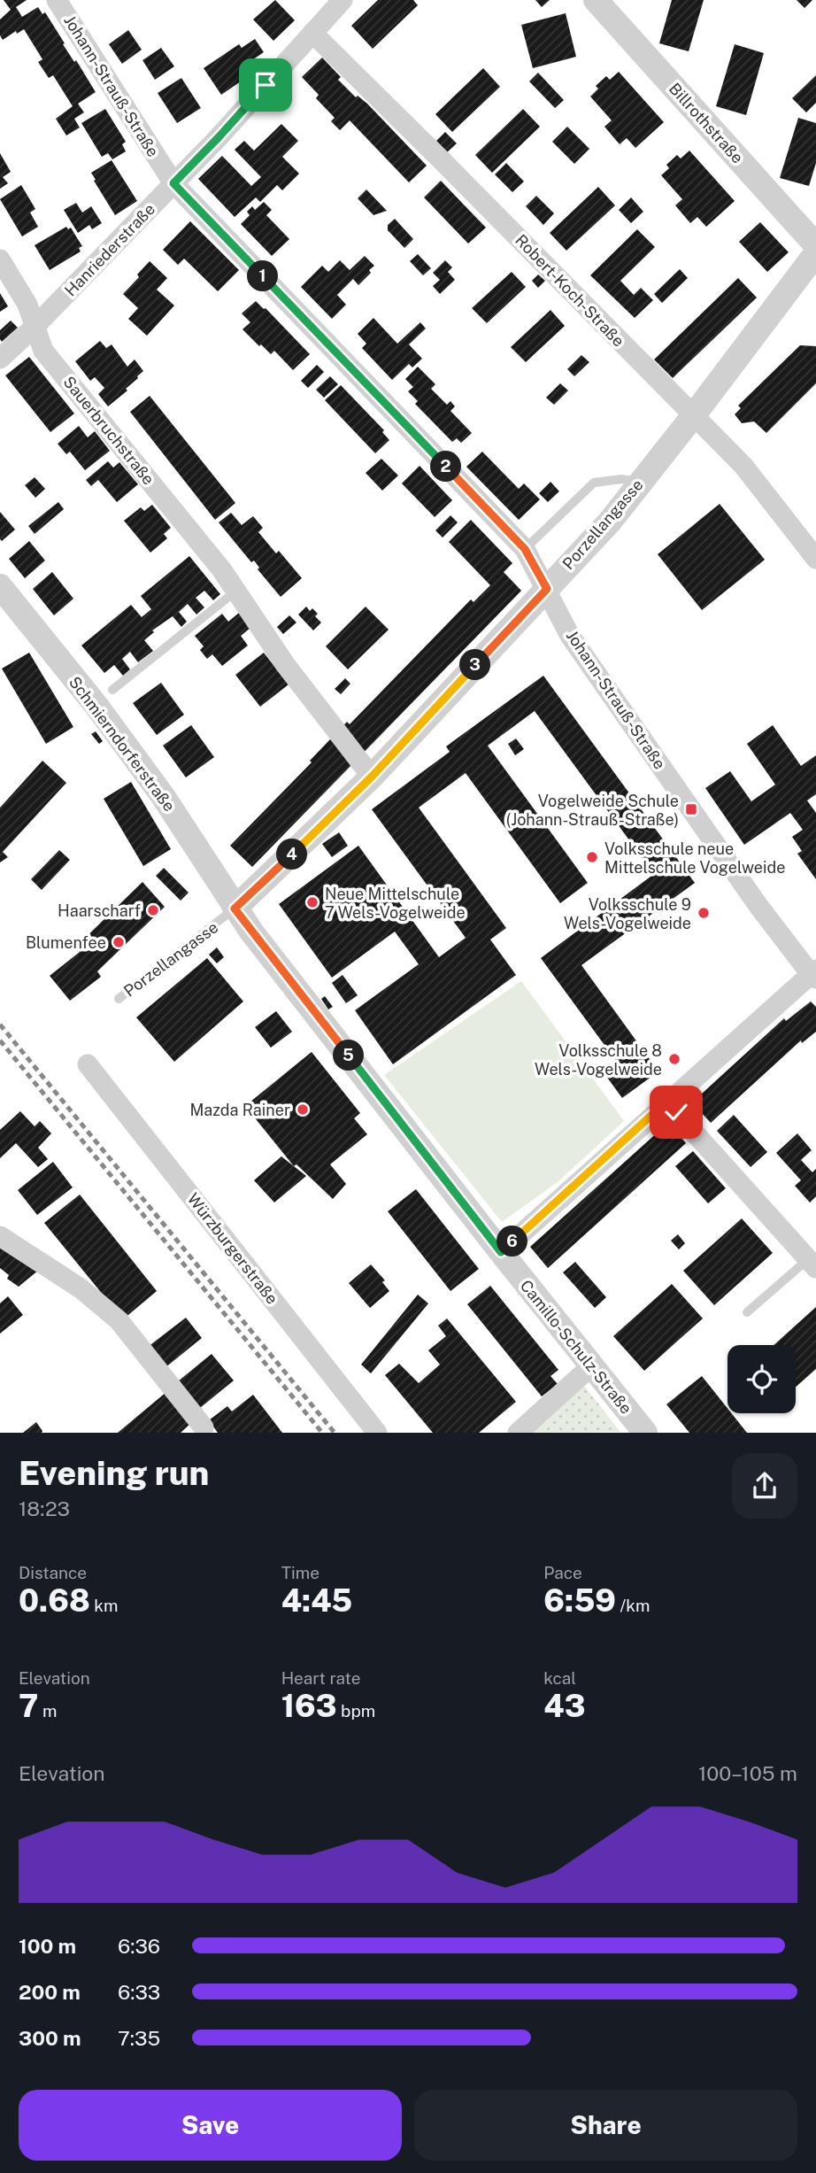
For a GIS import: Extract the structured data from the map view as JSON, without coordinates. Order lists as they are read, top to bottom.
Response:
{
  "streets": {
    "street": [
      "Johann-Strauß-Straße",
      "Billrothstraße",
      "Hanriederstraße",
      "Robert-Koch-Straße",
      "Sauerbruchstraße",
      "Porzellangasse",
      "Schmierndorferstraße",
      "Würzburgerstraße",
      "Camillo-Schulz-Straße"
    ]
  },
  "crossings": [
    ["Johann-Strauß-Straße", "Hanriederstraße"],
    ["Johann-Strauß-Straße", "Porzellangasse"],
    ["Hanriederstraße", "Robert-Koch-Straße"],
    ["Hanriederstraße", "Sauerbruchstraße"],
    ["Robert-Koch-Straße", "Porzellangasse"],
    ["Sauerbruchstraße", "Porzellangasse"],
    ["Porzellangasse", "Schmierndorferstraße"],
    ["Porzellangasse", "Camillo-Schulz-Straße"],
    ["Schmierndorferstraße", "Camillo-Schulz-Straße"]
  ],
  "places": {
    "transit": ["Vogelweide Schule (Johann-Strauß-Straße)"],
    "other": [
      "Volksschule neue Mittelschule Vogelweide",
      "Neue Mittelschule 7 Wels-Vogelweide",
      "Haarscharf",
      "Volksschule 9 Wels-Vogelweide",
      "Blumenfee",
      "Volksschule 8 Wels-Vogelweide",
      "Mazda Rainer"
    ]
  },
  "page": {
    "pins": [
      "1",
      "2",
      "3",
      "4",
      "5",
      "6"
    ],
    "heading": ["Evening run", "18:23"],
    "stats": [
      ["Distance", "0.68 km"],
      ["Time", "4:45"],
      ["Pace", "6:59 /km"],
      ["Elevation", "7 m"],
      ["Heart rate", "163 bpm"],
      ["kcal", "43"]
    ],
    "chart": ["Elevation", "100–105 m"],
    "list": [
      {
        "name": "100 m",
        "note": "6:36"
      },
      {
        "name": "200 m",
        "note": "6:33"
      },
      {
        "name": "300 m",
        "note": "7:35"
      }
    ],
    "buttons": ["Save", "Share"]
  }
}
